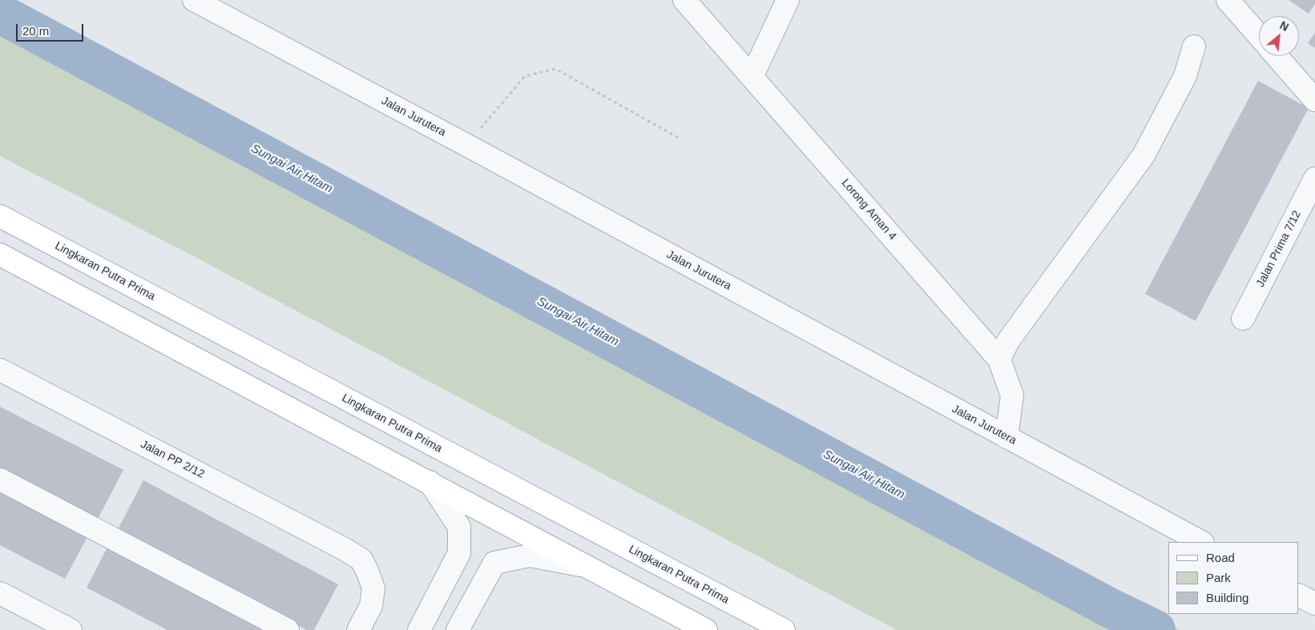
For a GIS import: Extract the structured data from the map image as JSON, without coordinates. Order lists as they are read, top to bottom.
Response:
{
  "streets": {
    "main road": ["Lingkaran Putra Prima"],
    "street": [
      "Jalan Jurutera",
      "Lorong Aman 4",
      "Jalan Prima 7/12",
      "Jalan PP 2/12"
    ]
  },
  "crossings": [
    ["Jalan Jurutera", "Lorong Aman 4"]
  ],
  "water": ["Sungai Air Hitam"],
  "legend": ["Road", "Park", "Building"],
  "scale_bar": "20 m",
  "north": "top right"
}
